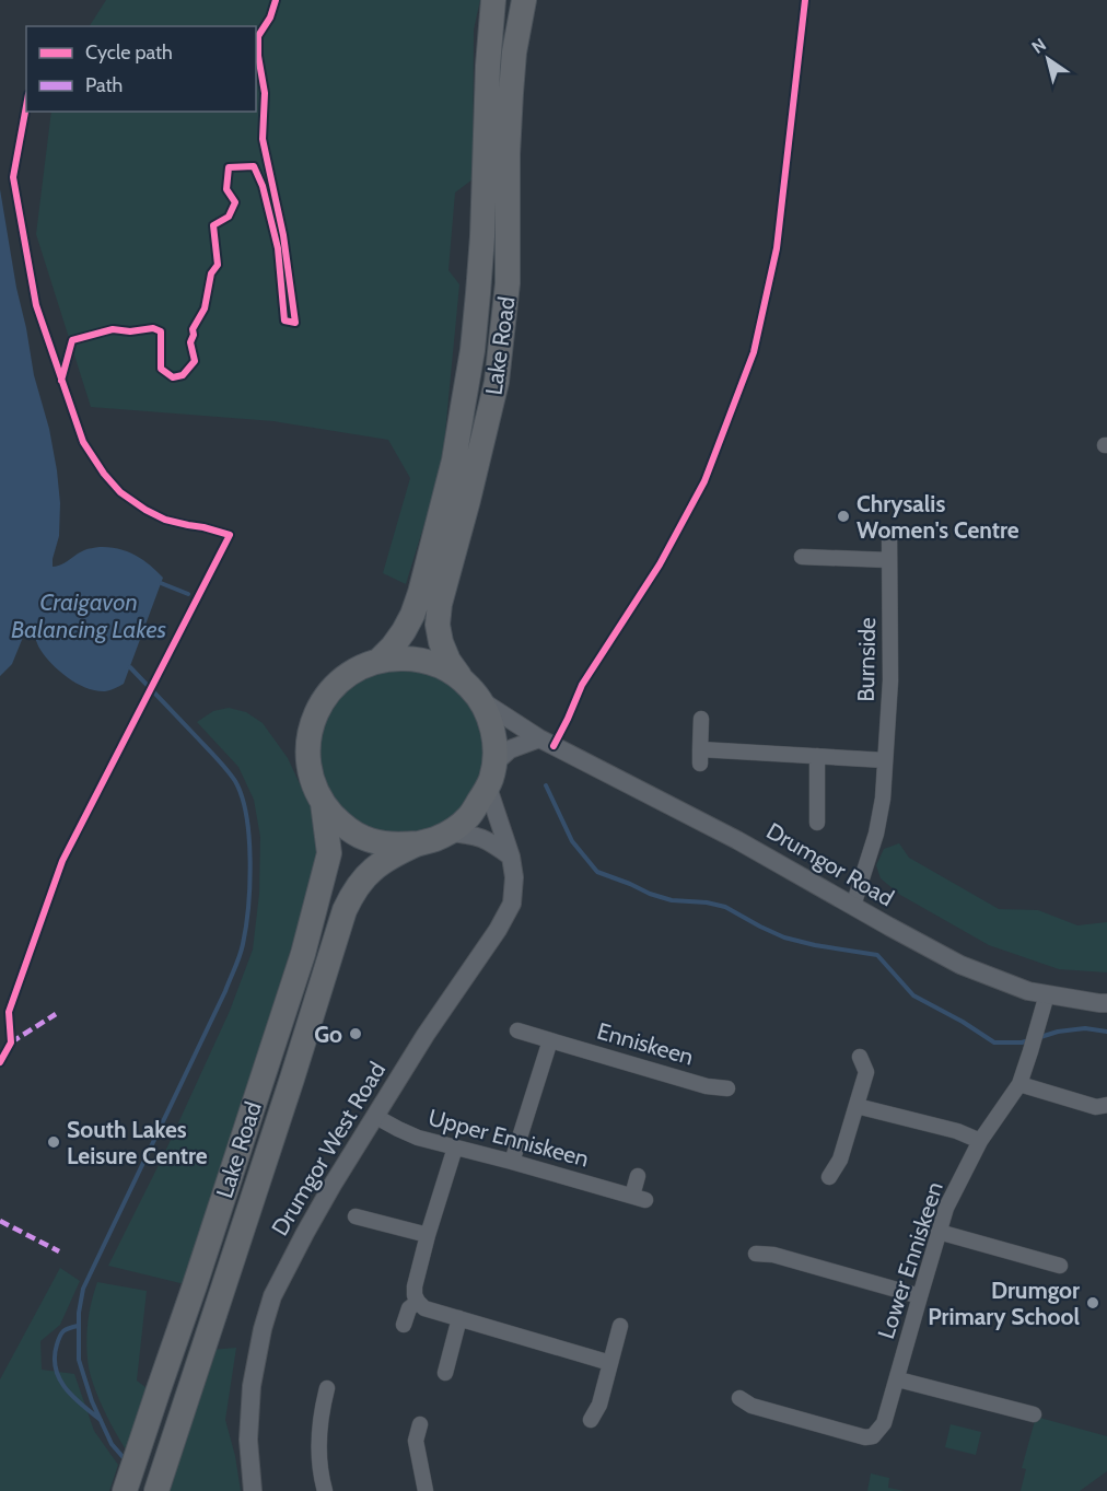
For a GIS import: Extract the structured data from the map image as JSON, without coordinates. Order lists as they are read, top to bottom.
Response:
{
  "streets": {
    "highway": ["Lake Road"],
    "street": [
      "Burnside",
      "Drumgor Road",
      "Enniskeen",
      "Upper Enniskeen",
      "Drumgor West Road",
      "Lower Enniskeen"
    ]
  },
  "crossings": [
    ["Lake Road", "Drumgor Road"],
    ["Lake Road", "Drumgor West Road"],
    ["Burnside", "Drumgor Road"],
    ["Drumgor Road", "Drumgor West Road"],
    ["Drumgor Road", "Lower Enniskeen"],
    ["Upper Enniskeen", "Drumgor West Road"]
  ],
  "water": ["Craigavon Balancing Lakes"],
  "places": [
    "Chrysalis Women's Centre",
    "Go",
    "South Lakes Leisure Centre",
    "Drumgor Primary School"
  ],
  "legend": ["Cycle path", "Path"],
  "north": "top left"
}
